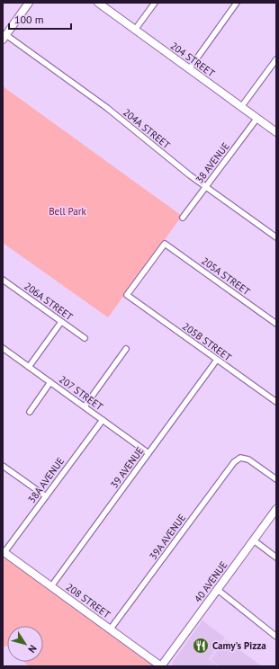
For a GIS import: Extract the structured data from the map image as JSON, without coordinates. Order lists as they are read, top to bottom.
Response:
{
  "streets": {
    "main road": ["204 STREET", "40 AVENUE", "208 STREET"],
    "street": [
      "204A STREET",
      "38 AVENUE",
      "205A STREET",
      "206A STREET",
      "205B STREET",
      "207 STREET",
      "39 AVENUE",
      "38A AVENUE",
      "39A AVENUE"
    ]
  },
  "crossings": [
    ["204 STREET", "38 AVENUE"],
    ["204A STREET", "38 AVENUE"],
    ["205A STREET", "205B STREET"],
    ["205B STREET", "39 AVENUE"],
    ["207 STREET", "39 AVENUE"],
    ["207 STREET", "38A AVENUE"],
    ["39 AVENUE", "208 STREET"],
    ["38A AVENUE", "208 STREET"],
    ["39A AVENUE", "208 STREET"],
    ["40 AVENUE", "208 STREET"]
  ],
  "parks": ["Bell Park"],
  "places": {
    "restaurant": ["Camy's Pizza"]
  },
  "scale_bar": "100 m",
  "north": "bottom right"
}
